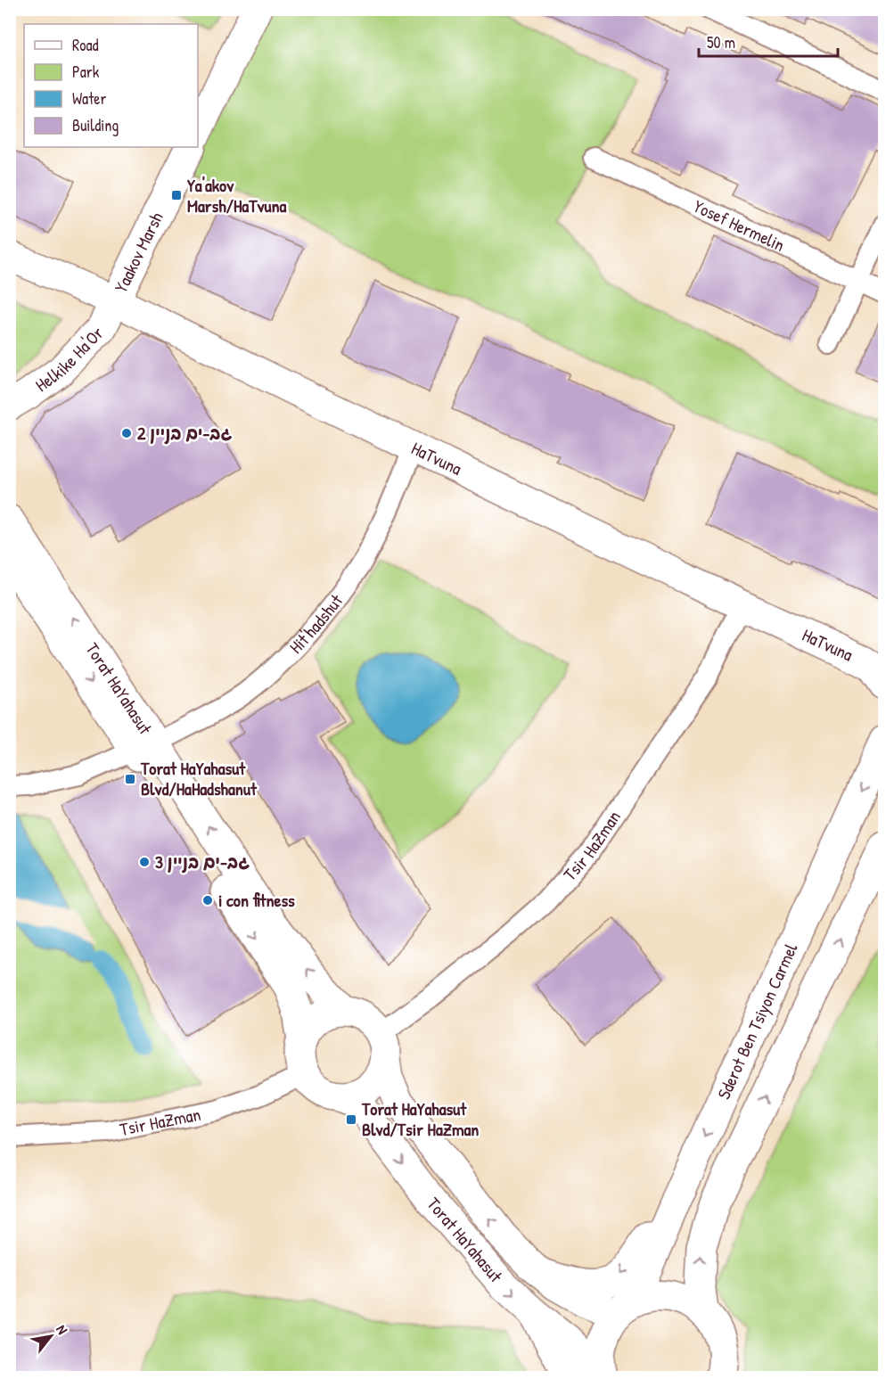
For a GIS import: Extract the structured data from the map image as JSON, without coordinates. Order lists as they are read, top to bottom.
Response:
{
  "streets": {
    "street": [
      "Yosef Hermelin",
      "Yaakov Marsh",
      "Helkike Ha'Or",
      "HaTvuna",
      "Hit'hadshut",
      "Torat HaYahasut",
      "Tsir HaZman",
      "Sderot Ben Tsiyon Carmel"
    ]
  },
  "crossings": [
    ["Yaakov Marsh", "Helkike Ha'Or"],
    ["Yaakov Marsh", "HaTvuna"],
    ["Helkike Ha'Or", "HaTvuna"],
    ["HaTvuna", "Hit'hadshut"],
    ["HaTvuna", "Tsir HaZman"],
    ["Hit'hadshut", "Torat HaYahasut"],
    ["Torat HaYahasut", "Tsir HaZman"],
    ["Torat HaYahasut", "Sderot Ben Tsiyon Carmel"]
  ],
  "places": {
    "transit": ["Ya'akov Marsh/HaTvuna", "Torat HaYahasut Blvd/HaHadshanut", "Torat HaYahasut Blvd/Tsir HaZman"],
    "other": ["גב-ים בניין 2", "גב-ים בניין 3", "i con fitness"]
  },
  "legend": [
    "Road",
    "Park",
    "Water",
    "Building"
  ],
  "scale_bar": "50 m",
  "north": "top right"
}
